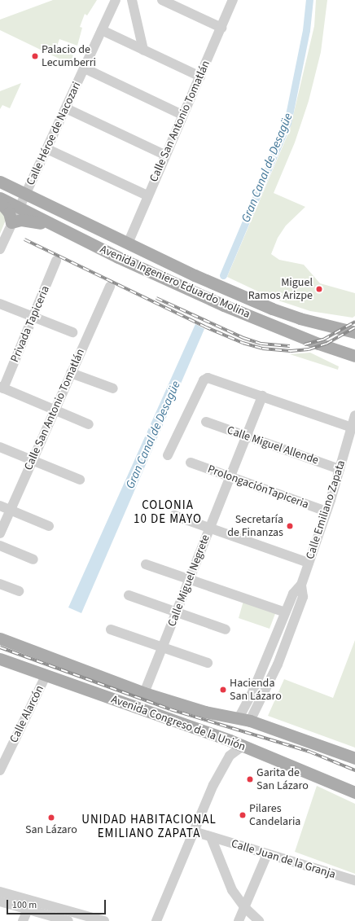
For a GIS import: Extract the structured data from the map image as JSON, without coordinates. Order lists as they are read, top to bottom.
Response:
{
  "streets": {
    "main road": ["Avenida Ingeniero Eduardo Molina", "Avenida Congreso de la Unión"],
    "street": [
      "Calle San Antonio Tomatlán",
      "Calle Héroe de Nacozari",
      "Privada Tapiceria",
      "Calle Miguel Allende",
      "ProlongaciónTapiceria",
      "Calle Emiliano Zapata",
      "Calle Miguel Negrete",
      "Calle Alarcón",
      "Calle Juan de la Granja"
    ]
  },
  "crossings": [
    ["Calle San Antonio Tomatlán", "Avenida Ingeniero Eduardo Molina"],
    ["Calle Héroe de Nacozari", "Avenida Ingeniero Eduardo Molina"],
    ["Calle Miguel Allende", "Calle Emiliano Zapata"],
    ["Calle Miguel Allende", "Calle Miguel Negrete"],
    ["ProlongaciónTapiceria", "Calle Emiliano Zapata"],
    ["ProlongaciónTapiceria", "Calle Miguel Negrete"],
    ["Calle Emiliano Zapata", "Avenida Congreso de la Unión"],
    ["Calle Miguel Negrete", "Avenida Congreso de la Unión"],
    ["Calle Alarcón", "Avenida Congreso de la Unión"]
  ],
  "districts": ["COLONIA 10 DE MAYO", "UNIDAD HABITACIONAL EMILIANO ZAPATA"],
  "water": ["Gran Canal de Desagüe"],
  "places": [
    "Palacio de Lecumberri",
    "Miguel Ramos Arizpe",
    "Secretaría de Finanzas",
    "Hacienda San Lázaro",
    "Garita de San Lázaro",
    "Pilares Candelaria",
    "San Lázaro"
  ],
  "scale_bar": "100 m"
}
